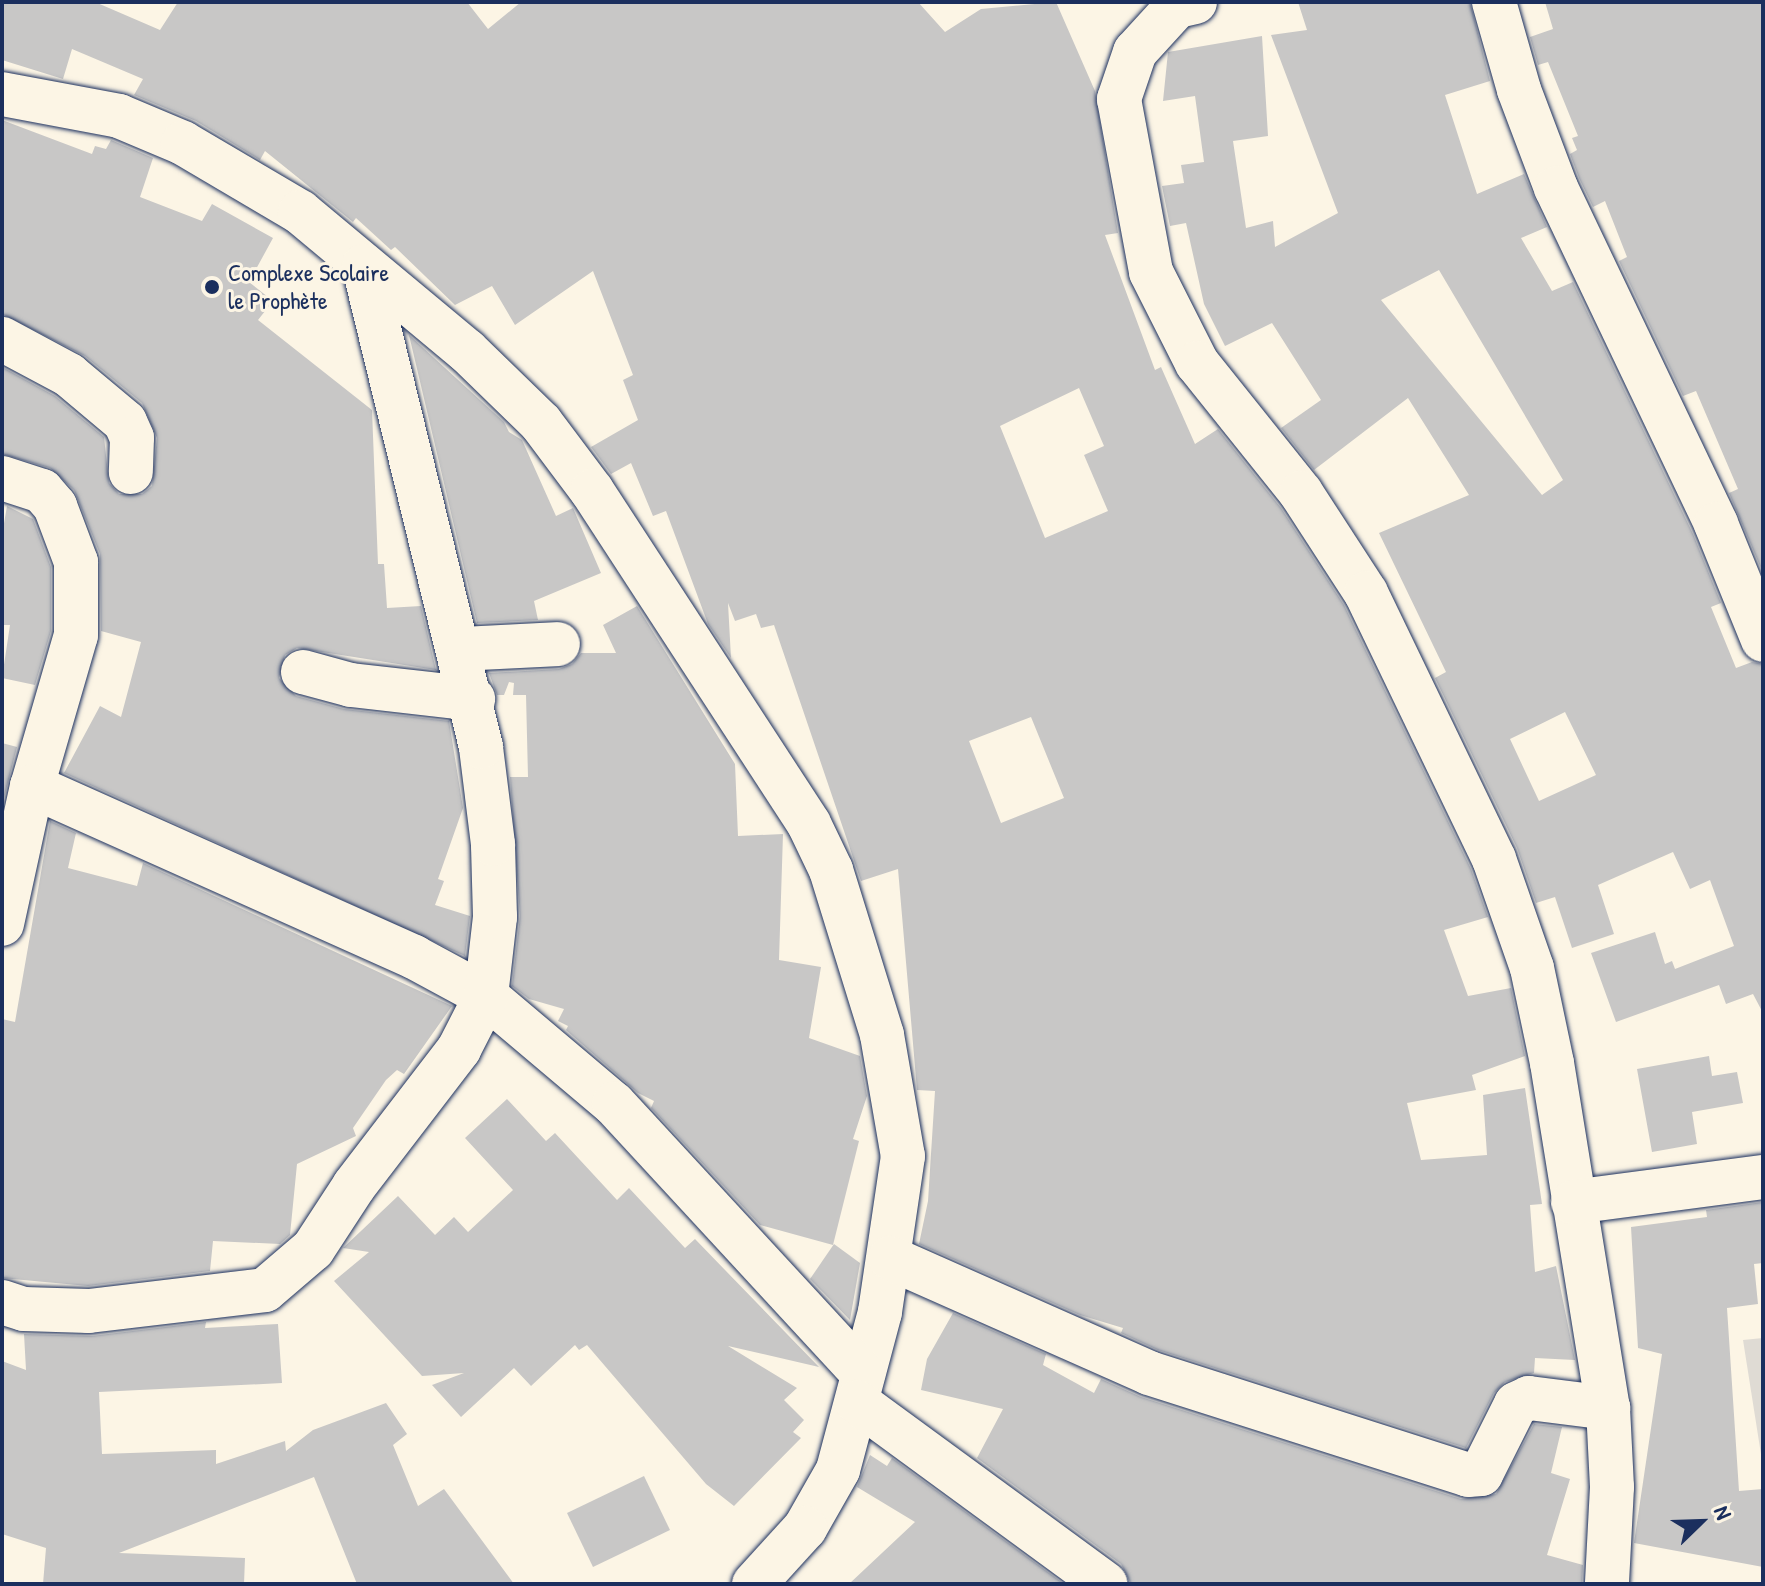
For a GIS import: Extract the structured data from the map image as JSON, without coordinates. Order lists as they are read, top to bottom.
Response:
{
  "places": ["Complexe Scolaire le Prophète"],
  "north": "top right"
}
